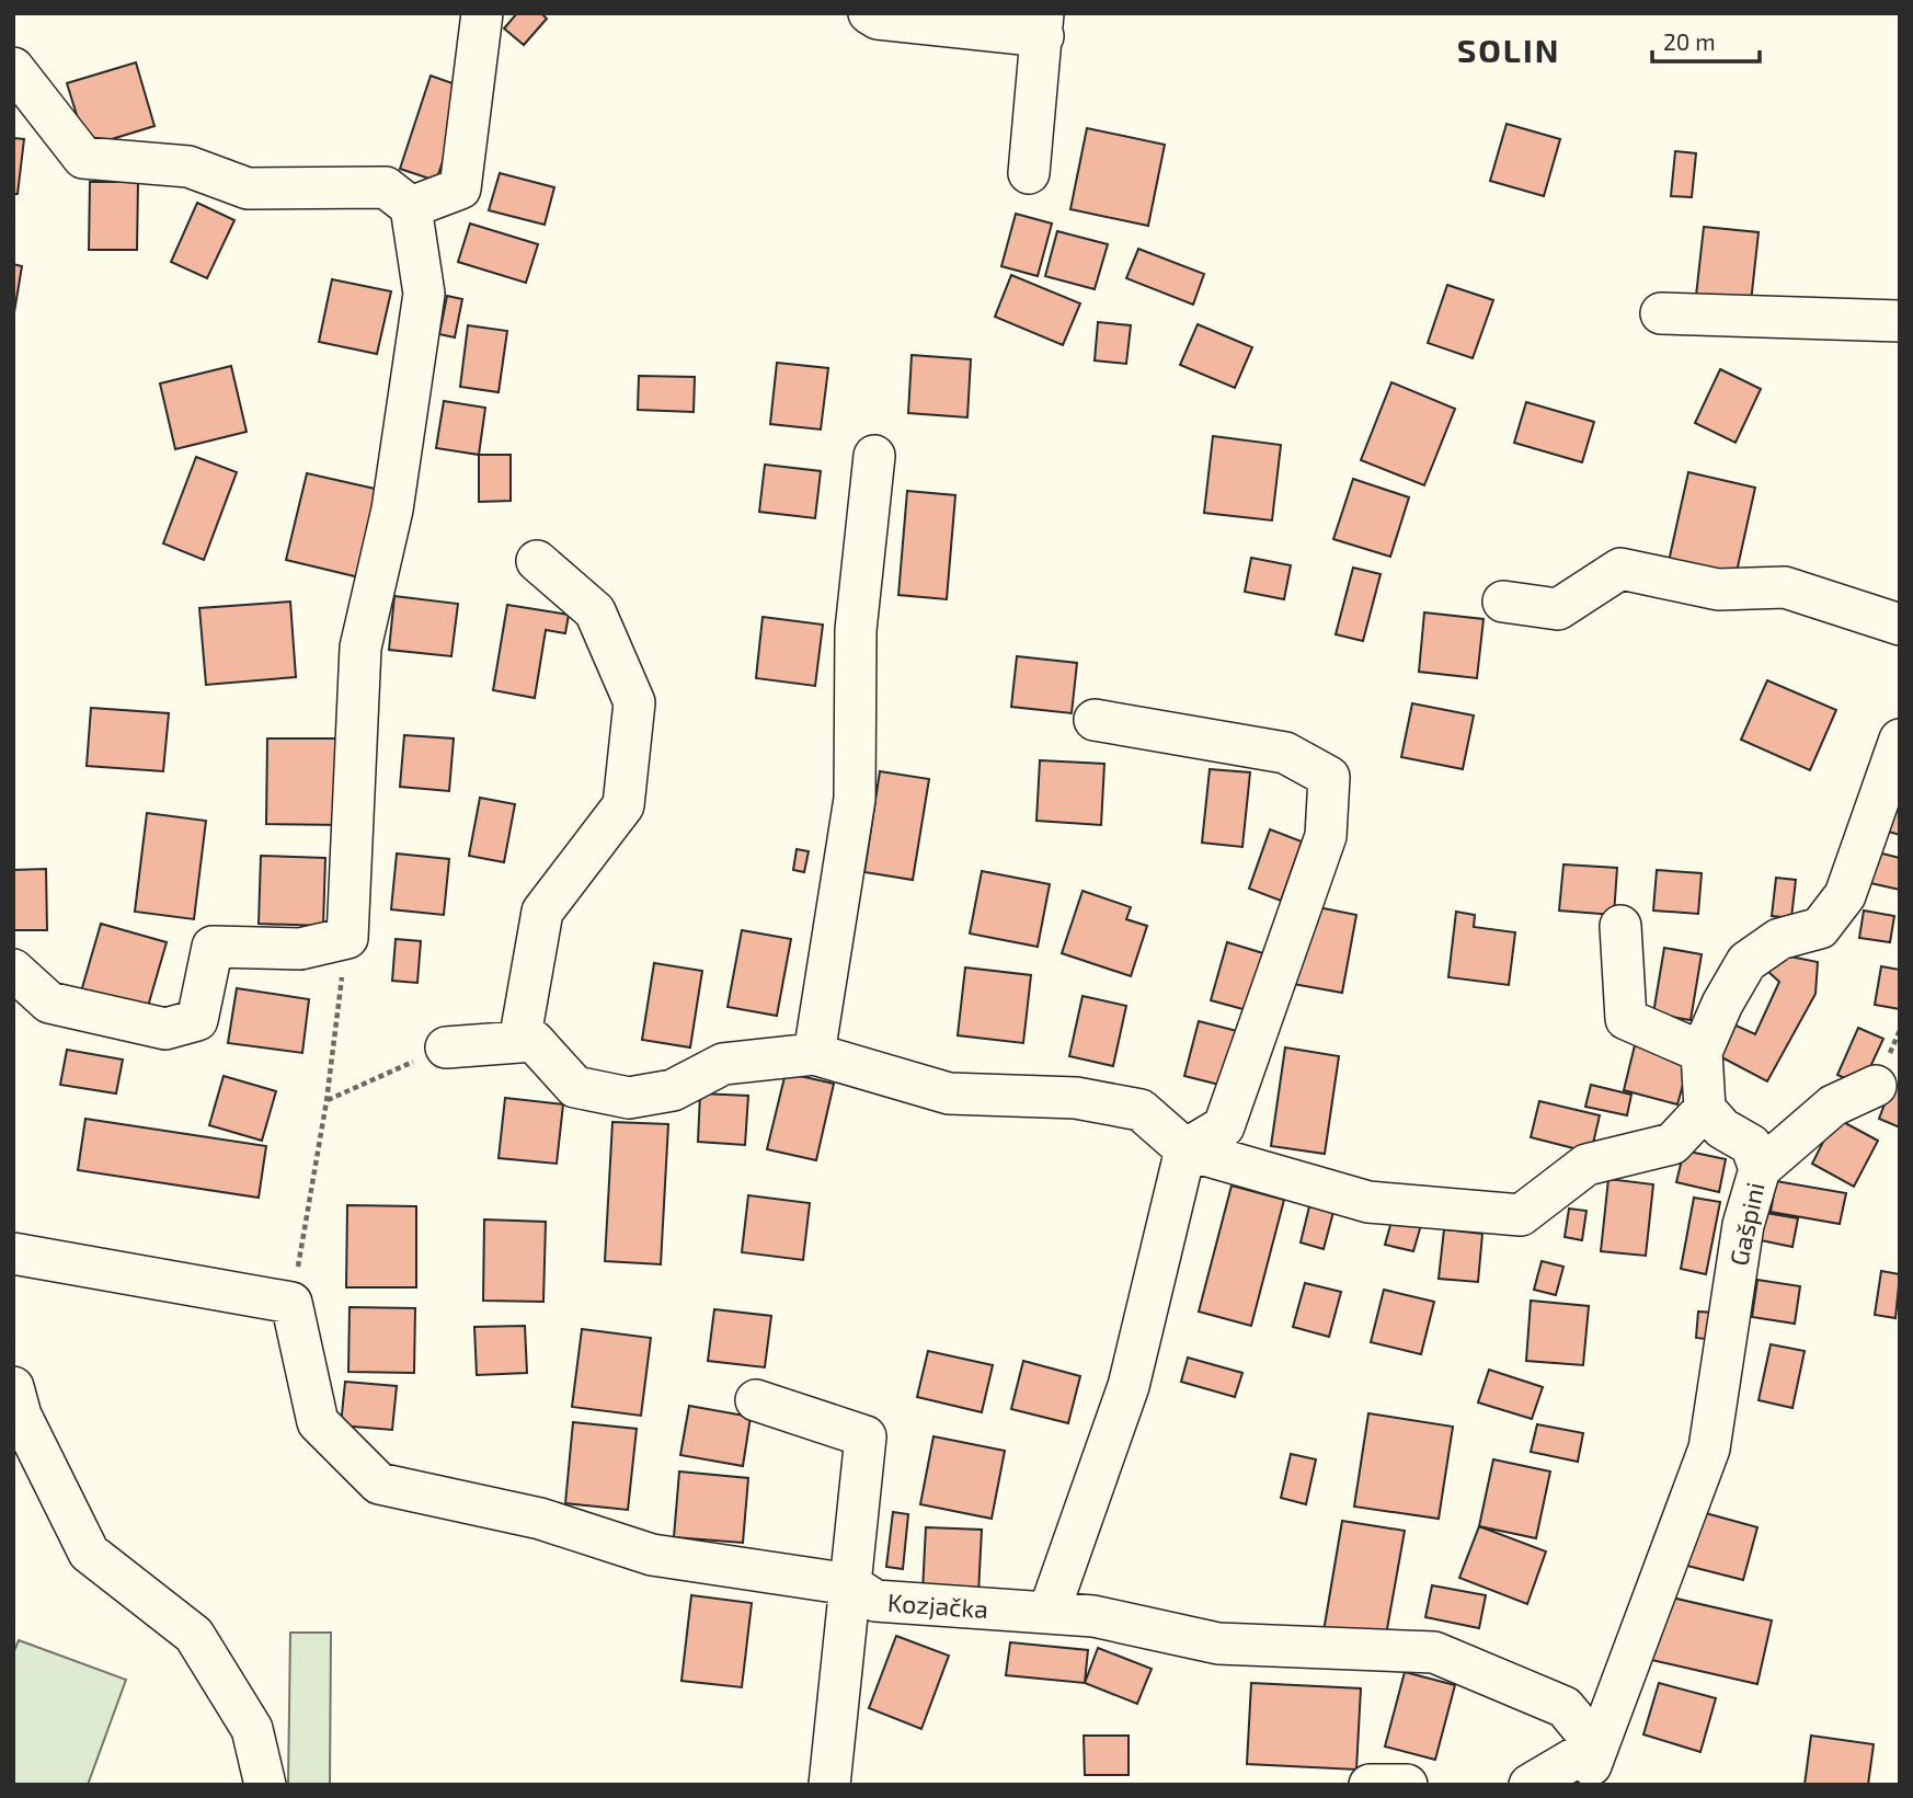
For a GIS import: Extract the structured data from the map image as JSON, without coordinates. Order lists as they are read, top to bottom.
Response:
{
  "streets": {
    "street": ["Gašpini", "Kozjačka"]
  },
  "crossings": [
    ["Gašpini", "Kozjačka"]
  ],
  "districts": ["SOLIN"],
  "scale_bar": "20 m"
}
